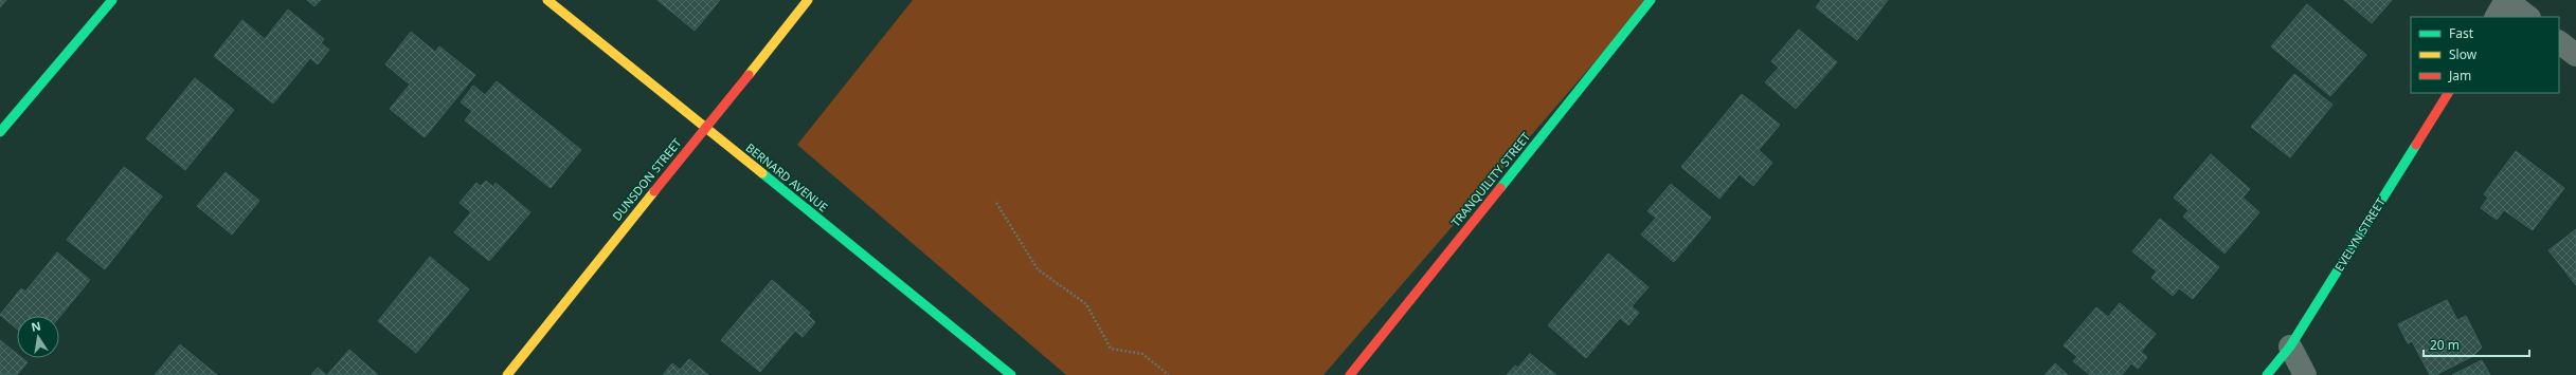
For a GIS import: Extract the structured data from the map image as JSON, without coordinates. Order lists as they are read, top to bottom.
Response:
{
  "streets": {
    "street": [
      "BERNARD AVENUE",
      "DUNSDON STREET",
      "TRANQUILITY STREET",
      "EVELYN STREET"
    ]
  },
  "crossings": [
    ["BERNARD AVENUE", "DUNSDON STREET"]
  ],
  "legend": ["Fast", "Slow", "Jam"],
  "scale_bar": "20 m",
  "north": "top"
}
